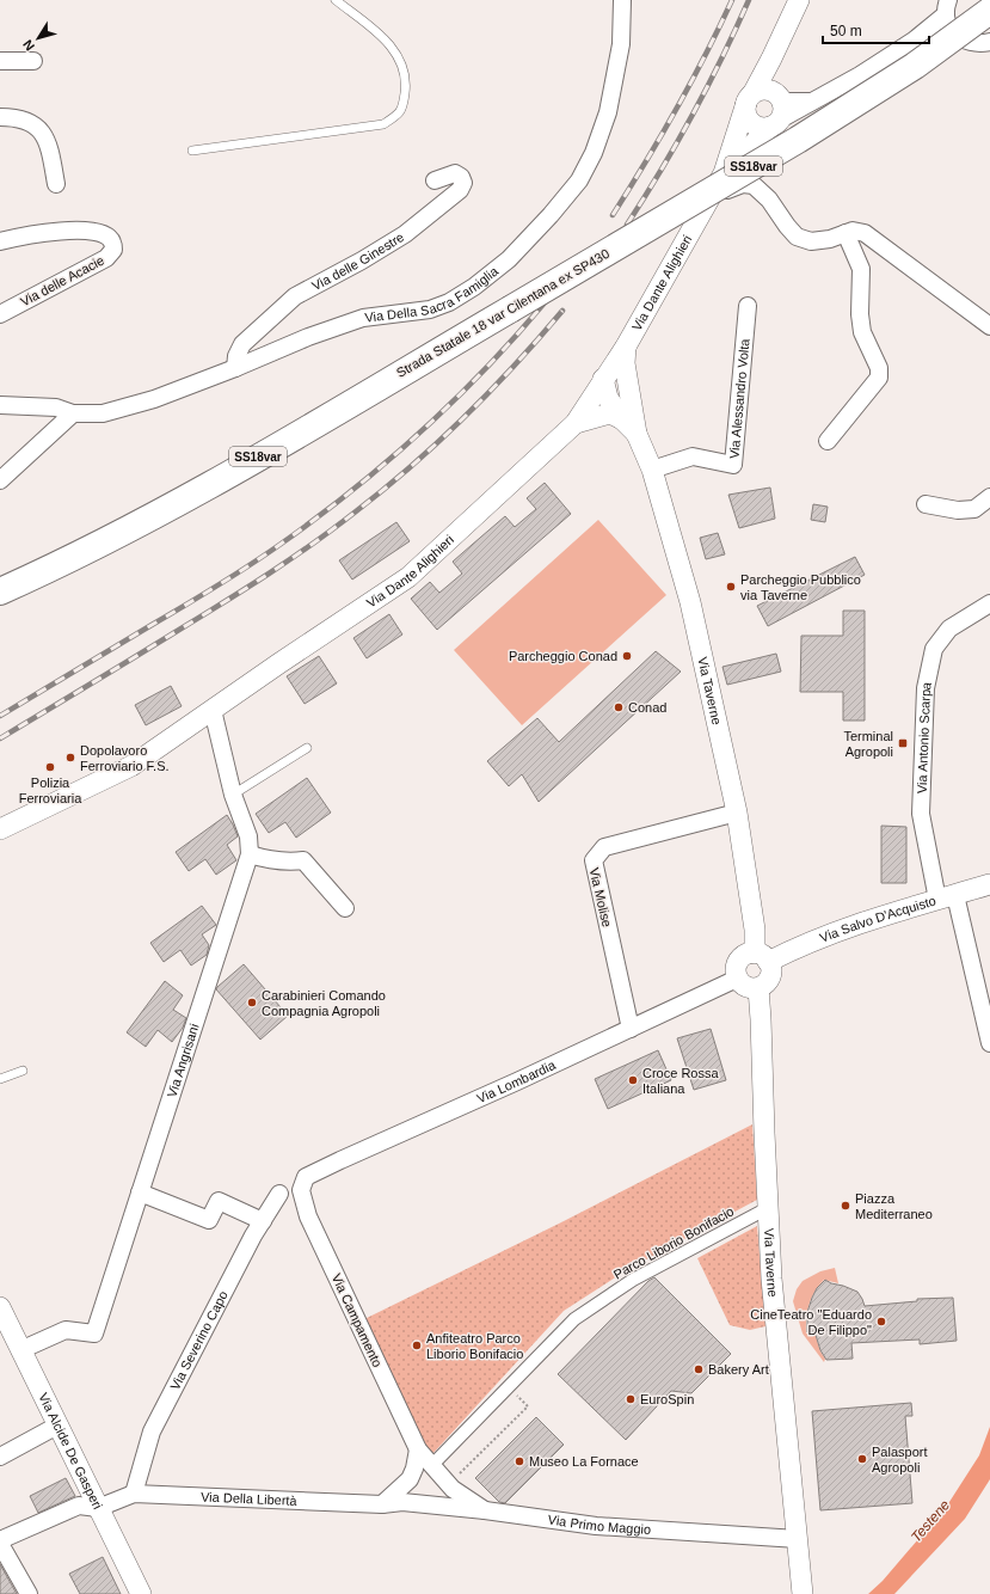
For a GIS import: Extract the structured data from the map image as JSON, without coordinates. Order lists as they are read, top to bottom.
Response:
{
  "streets": {
    "highway": ["SS18var", "Strada Statale 18 var Cilentana ex SP430"],
    "street": [
      "Via delle Ginestre",
      "Via delle Acacie",
      "Via Dante Alighieri",
      "Via Della Sacra Famiglia",
      "Via Alessandro Volta",
      "Via Taverne",
      "Via Antonio Scarpa",
      "Via Molise",
      "Via Salvo D'Acquisto",
      "Via Angrisani",
      "Via Lombardia",
      "Parco Liborio Bonifacio",
      "Via Campamento",
      "Via Severino Capo",
      "Via Alcide De Gasperi",
      "Via Della Libertà",
      "Via Primo Maggio"
    ]
  },
  "crossings": [
    ["Via delle Ginestre", "Via Della Sacra Famiglia"],
    ["Via Dante Alighieri", "Via Taverne"],
    ["Via Dante Alighieri", "Via Angrisani"],
    ["Via Alessandro Volta", "Via Taverne"],
    ["Via Taverne", "Via Molise"],
    ["Via Taverne", "Via Salvo D'Acquisto"],
    ["Via Taverne", "Via Lombardia"],
    ["Via Taverne", "Parco Liborio Bonifacio"],
    ["Via Taverne", "Via Primo Maggio"],
    ["Via Antonio Scarpa", "Via Salvo D'Acquisto"],
    ["Via Molise", "Via Lombardia"],
    ["Via Salvo D'Acquisto", "Via Lombardia"],
    ["Via Angrisani", "Via Alcide De Gasperi"],
    ["Via Lombardia", "Via Campamento"],
    ["Parco Liborio Bonifacio", "Via Campamento"],
    ["Via Campamento", "Via Primo Maggio"],
    ["Via Severino Capo", "Via Della Libertà"],
    ["Via Alcide De Gasperi", "Via Della Libertà"],
    ["Via Della Libertà", "Via Primo Maggio"]
  ],
  "water": ["Testene"],
  "places": {
    "other": [
      "Parcheggio Pubblico via Taverne",
      "Parcheggio Conad",
      "Conad",
      "Dopolavoro Ferroviario F.S.",
      "Polizia Ferroviaria",
      "Carabinieri Comando Compagnia Agropoli",
      "Croce Rossa Italiana",
      "Piazza Mediterraneo",
      "CineTeatro \"Eduardo De Filippo\"",
      "Anfiteatro Parco Liborio Bonifacio",
      "Bakery Art",
      "EuroSpin",
      "Palasport Agropoli",
      "Museo La Fornace"
    ],
    "transit": ["Terminal Agropoli"]
  },
  "scale_bar": "50 m",
  "north": "bottom left"
}
